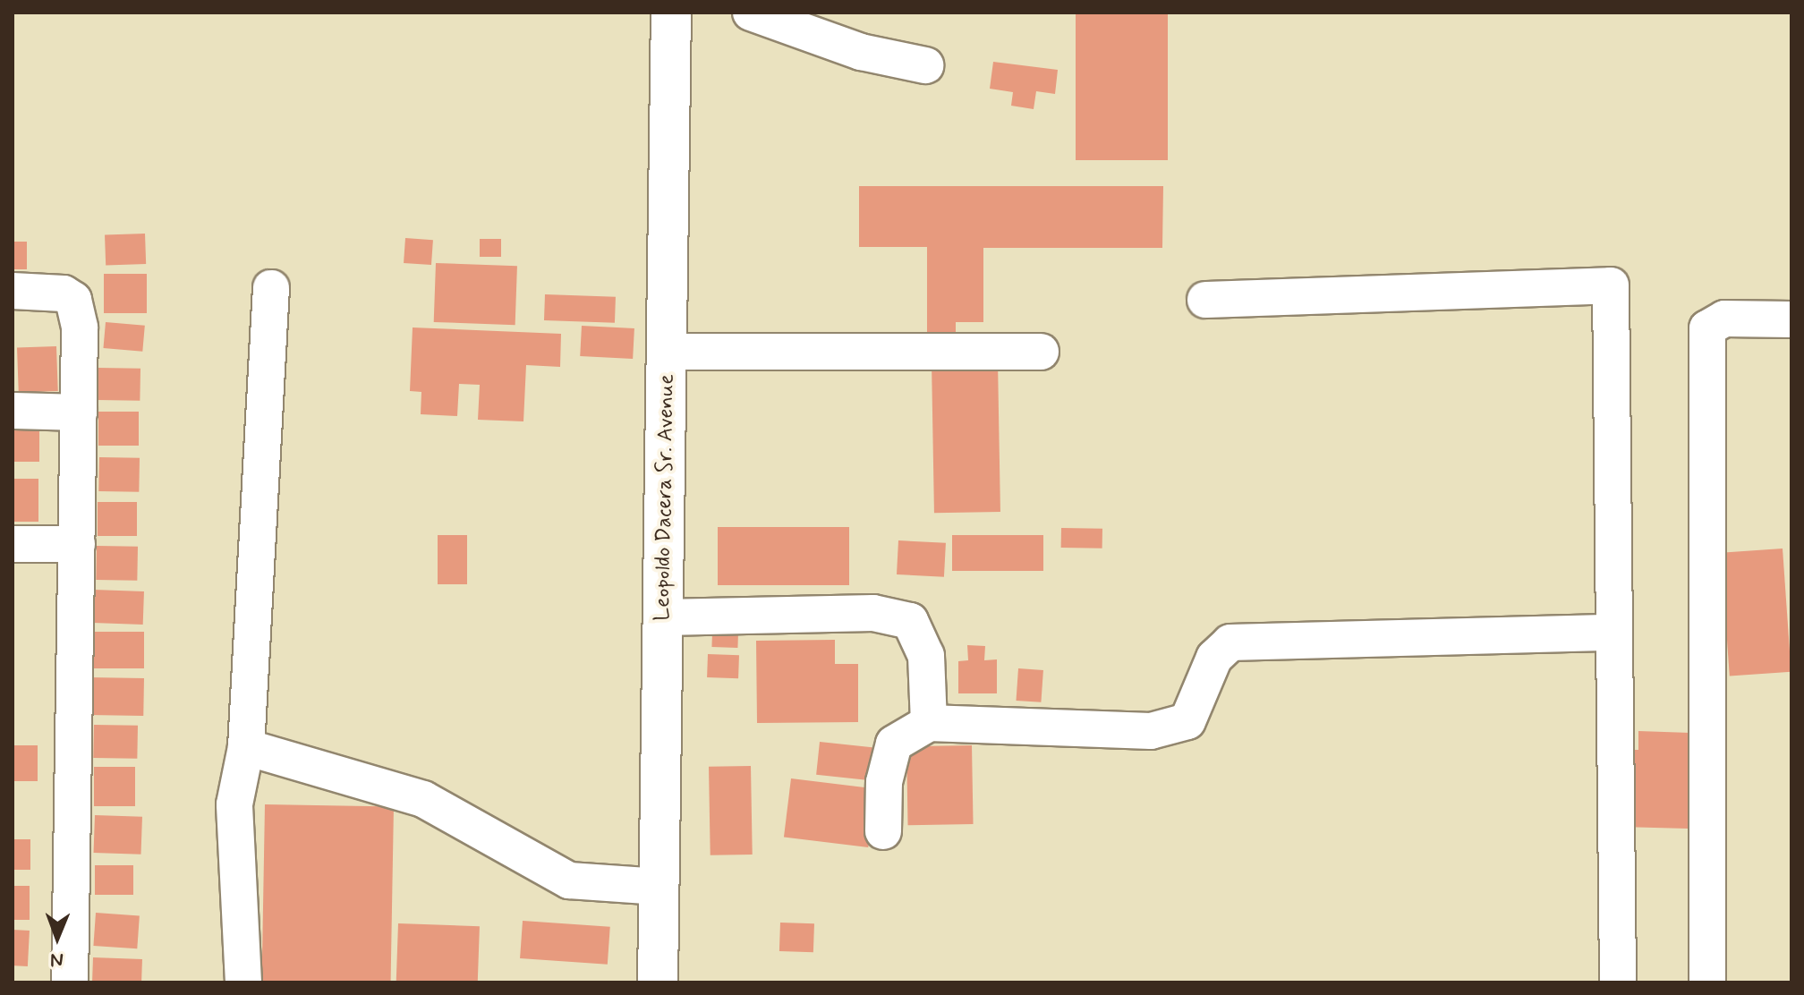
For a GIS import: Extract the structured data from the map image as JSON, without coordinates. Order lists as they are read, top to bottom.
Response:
{
  "streets": {
    "main road": ["Leopoldo Dacera Sr. Avenue"]
  },
  "north": "bottom"
}
